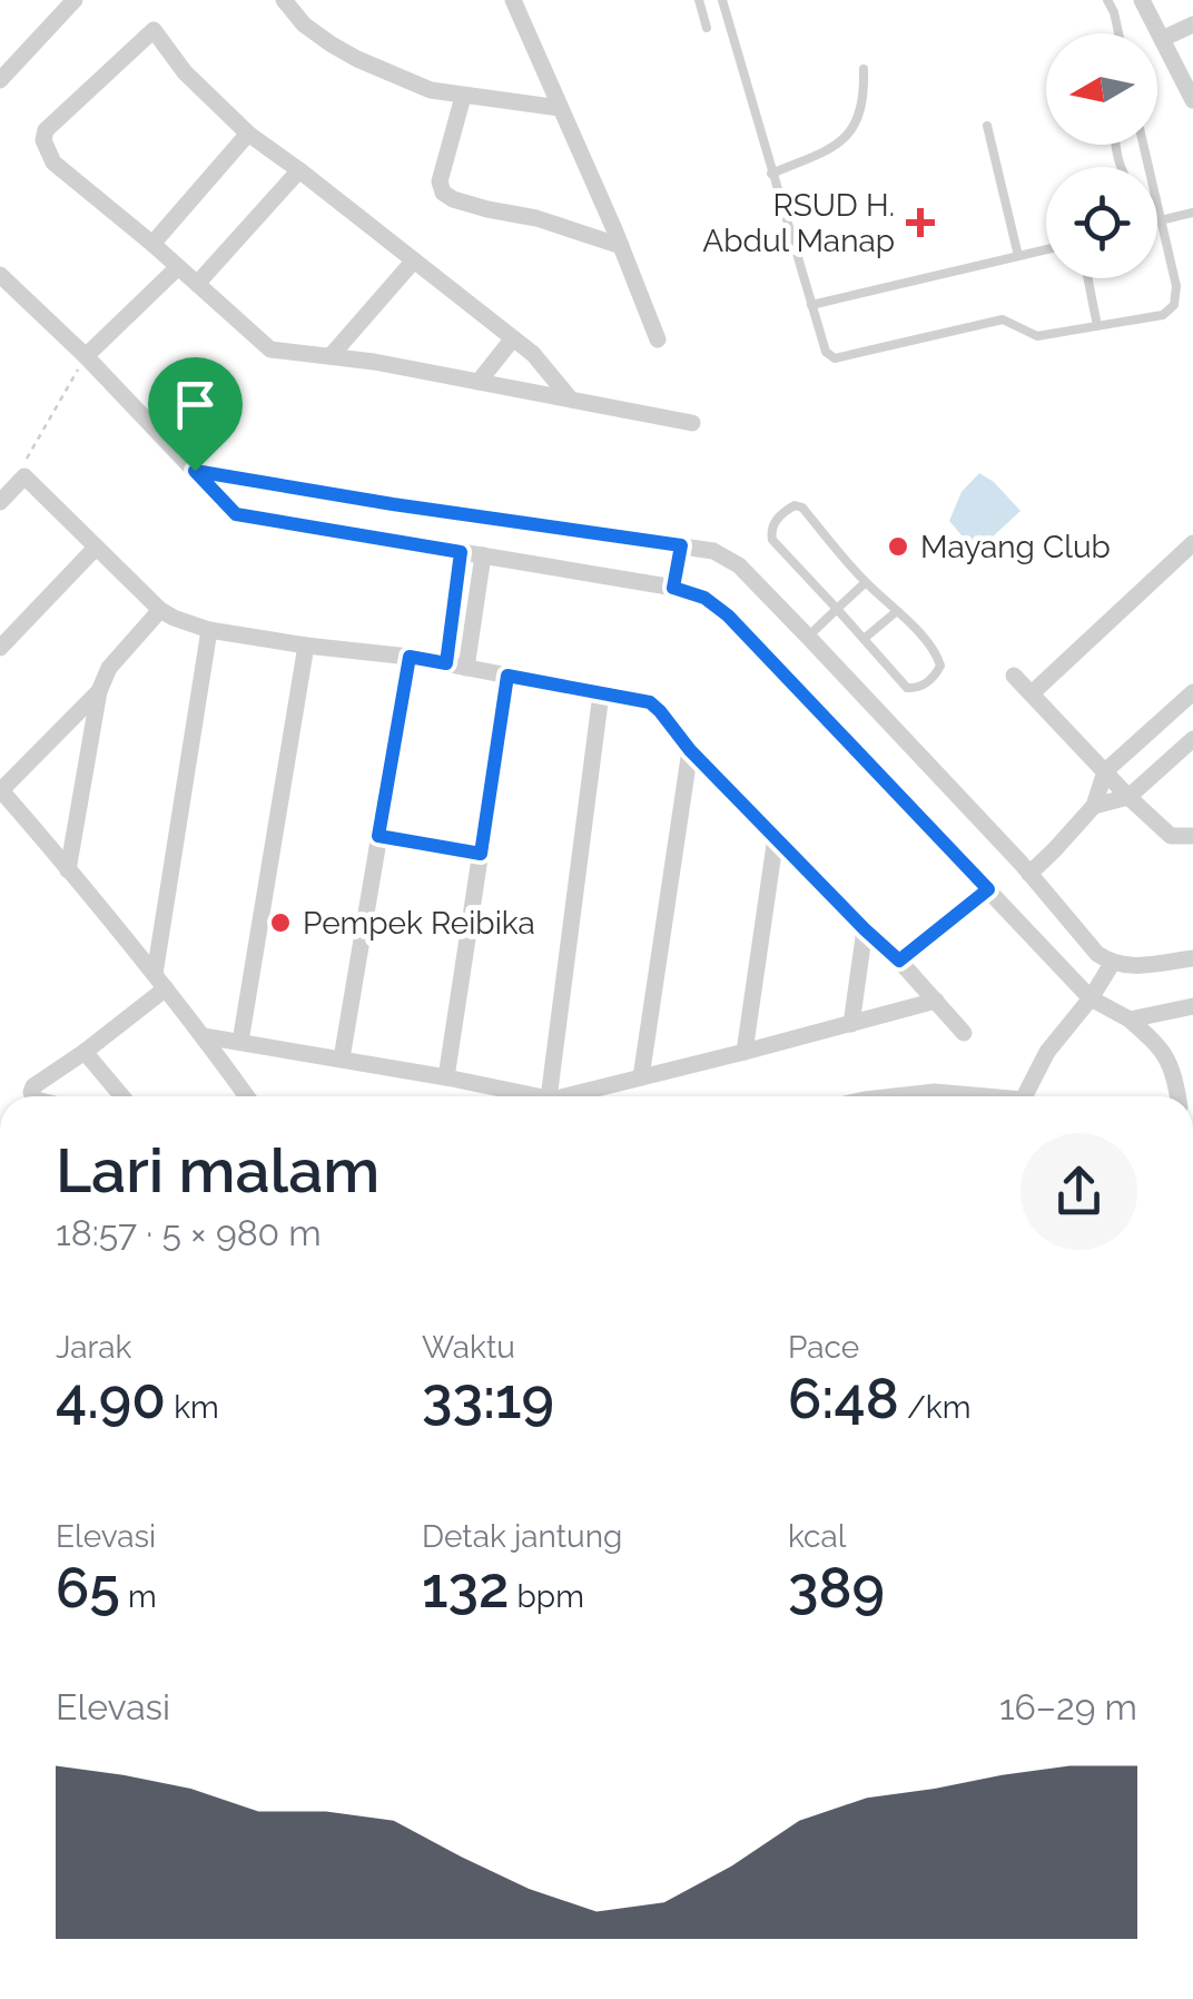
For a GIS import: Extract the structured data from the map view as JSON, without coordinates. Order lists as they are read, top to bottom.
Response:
{
  "places": {
    "health": ["RSUD H. Abdul Manap"],
    "other": ["Mayang Club", "Pempek Reibika"]
  },
  "north": "left",
  "page": {
    "heading": ["Lari malam", "18:57 · 5 × 980 m"],
    "stats": [
      ["Jarak", "4.90 km"],
      ["Waktu", "33:19"],
      ["Pace", "6:48 /km"],
      ["Elevasi", "65 m"],
      ["Detak jantung", "132 bpm"],
      ["kcal", "389"]
    ],
    "chart": ["Elevasi", "16–29 m"]
  }
}
